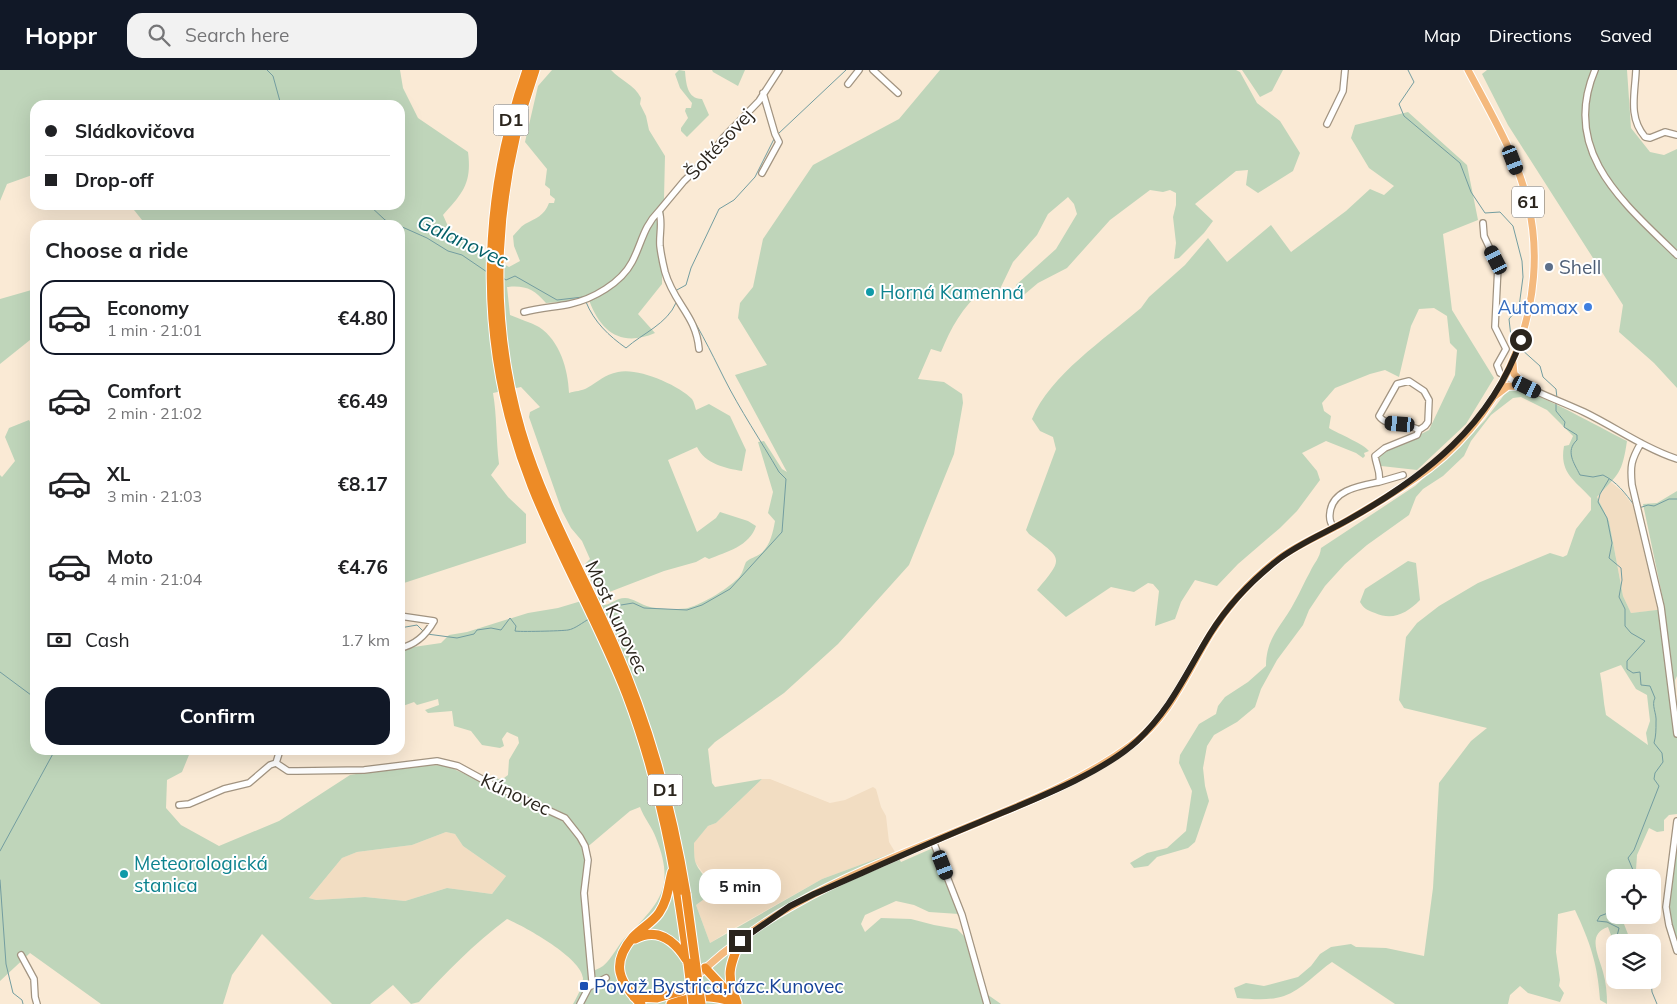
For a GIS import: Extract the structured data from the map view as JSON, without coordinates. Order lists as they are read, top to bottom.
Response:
{
  "streets": {
    "highway": ["D1", "Most Kunovec"],
    "main road": ["61"],
    "street": ["Šoltésovej", "Kúnovec"]
  },
  "crossings": [
    ["D1", "Most Kunovec"]
  ],
  "water": ["Galanovec"],
  "places": {
    "other": [
      "Shell",
      "Horná Kamenná",
      "Automax",
      "Meteorologická stanica"
    ],
    "transit": ["Považ.Bystrica,rázc.Kunovec"]
  },
  "page": {
    "header": "Hoppr",
    "search": "Search here",
    "nav": ["Map", "Directions", "Saved"],
    "banner": ["Sládkovičova", "Drop-off"],
    "heading": "Choose a ride",
    "list": [
      {
        "name": "Economy",
        "note": "1 min · 21:01",
        "value": "€4.80"
      },
      {
        "name": "Comfort",
        "note": "2 min · 21:02",
        "value": "€6.49"
      },
      {
        "name": "XL",
        "note": "3 min · 21:03",
        "value": "€8.17"
      },
      {
        "name": "Moto",
        "note": "4 min · 21:04",
        "value": "€4.76"
      }
    ],
    "pay": ["Cash", "1.7 km"],
    "buttons": "Confirm",
    "bubble": "5 min"
  }
}
